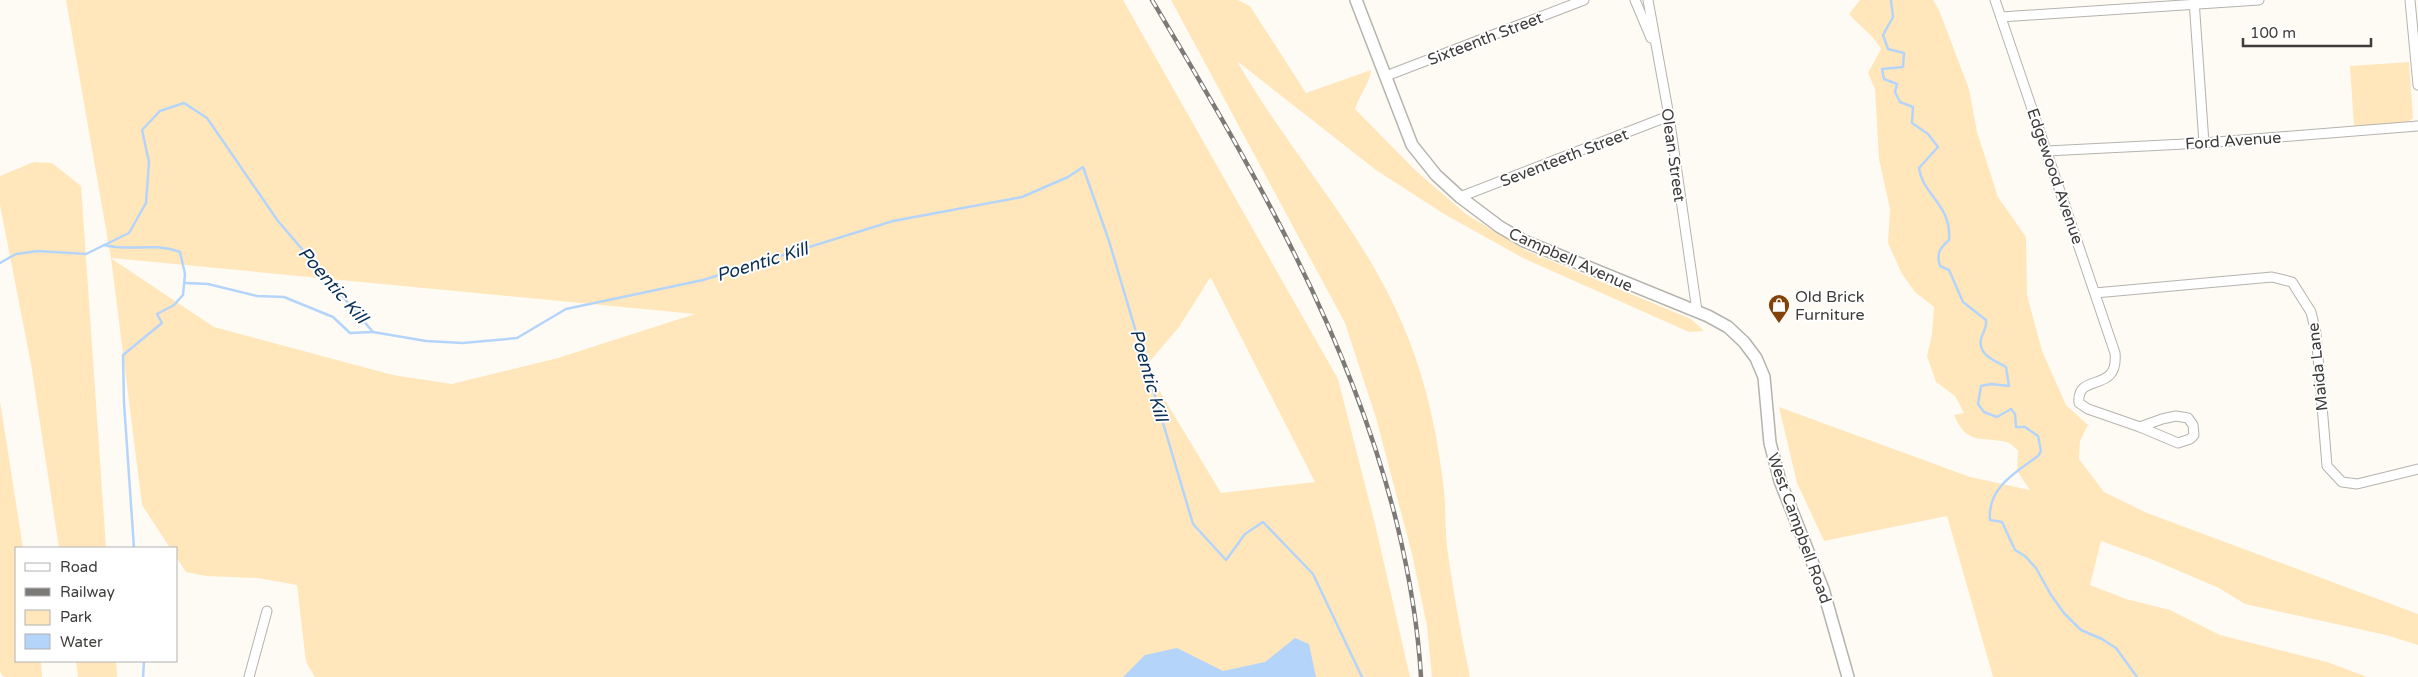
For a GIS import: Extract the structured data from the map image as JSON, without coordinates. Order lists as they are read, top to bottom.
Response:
{
  "streets": {
    "street": [
      "Sixteenth Street",
      "Ford Avenue",
      "Olean Street",
      "Seventeeth Street",
      "Edgewood Avenue",
      "Campbell Avenue",
      "Maida Lane",
      "West Campbell Road"
    ]
  },
  "crossings": [
    ["Sixteenth Street", "Campbell Avenue"],
    ["Ford Avenue", "Edgewood Avenue"],
    ["Olean Street", "Seventeeth Street"],
    ["Olean Street", "Campbell Avenue"],
    ["Seventeeth Street", "Campbell Avenue"],
    ["Edgewood Avenue", "Maida Lane"],
    ["Campbell Avenue", "West Campbell Road"]
  ],
  "water": ["Poentic Kill"],
  "places": {
    "shop": ["Old Brick Furniture"]
  },
  "legend": [
    "Road",
    "Railway",
    "Park",
    "Water"
  ],
  "scale_bar": "100 m"
}
